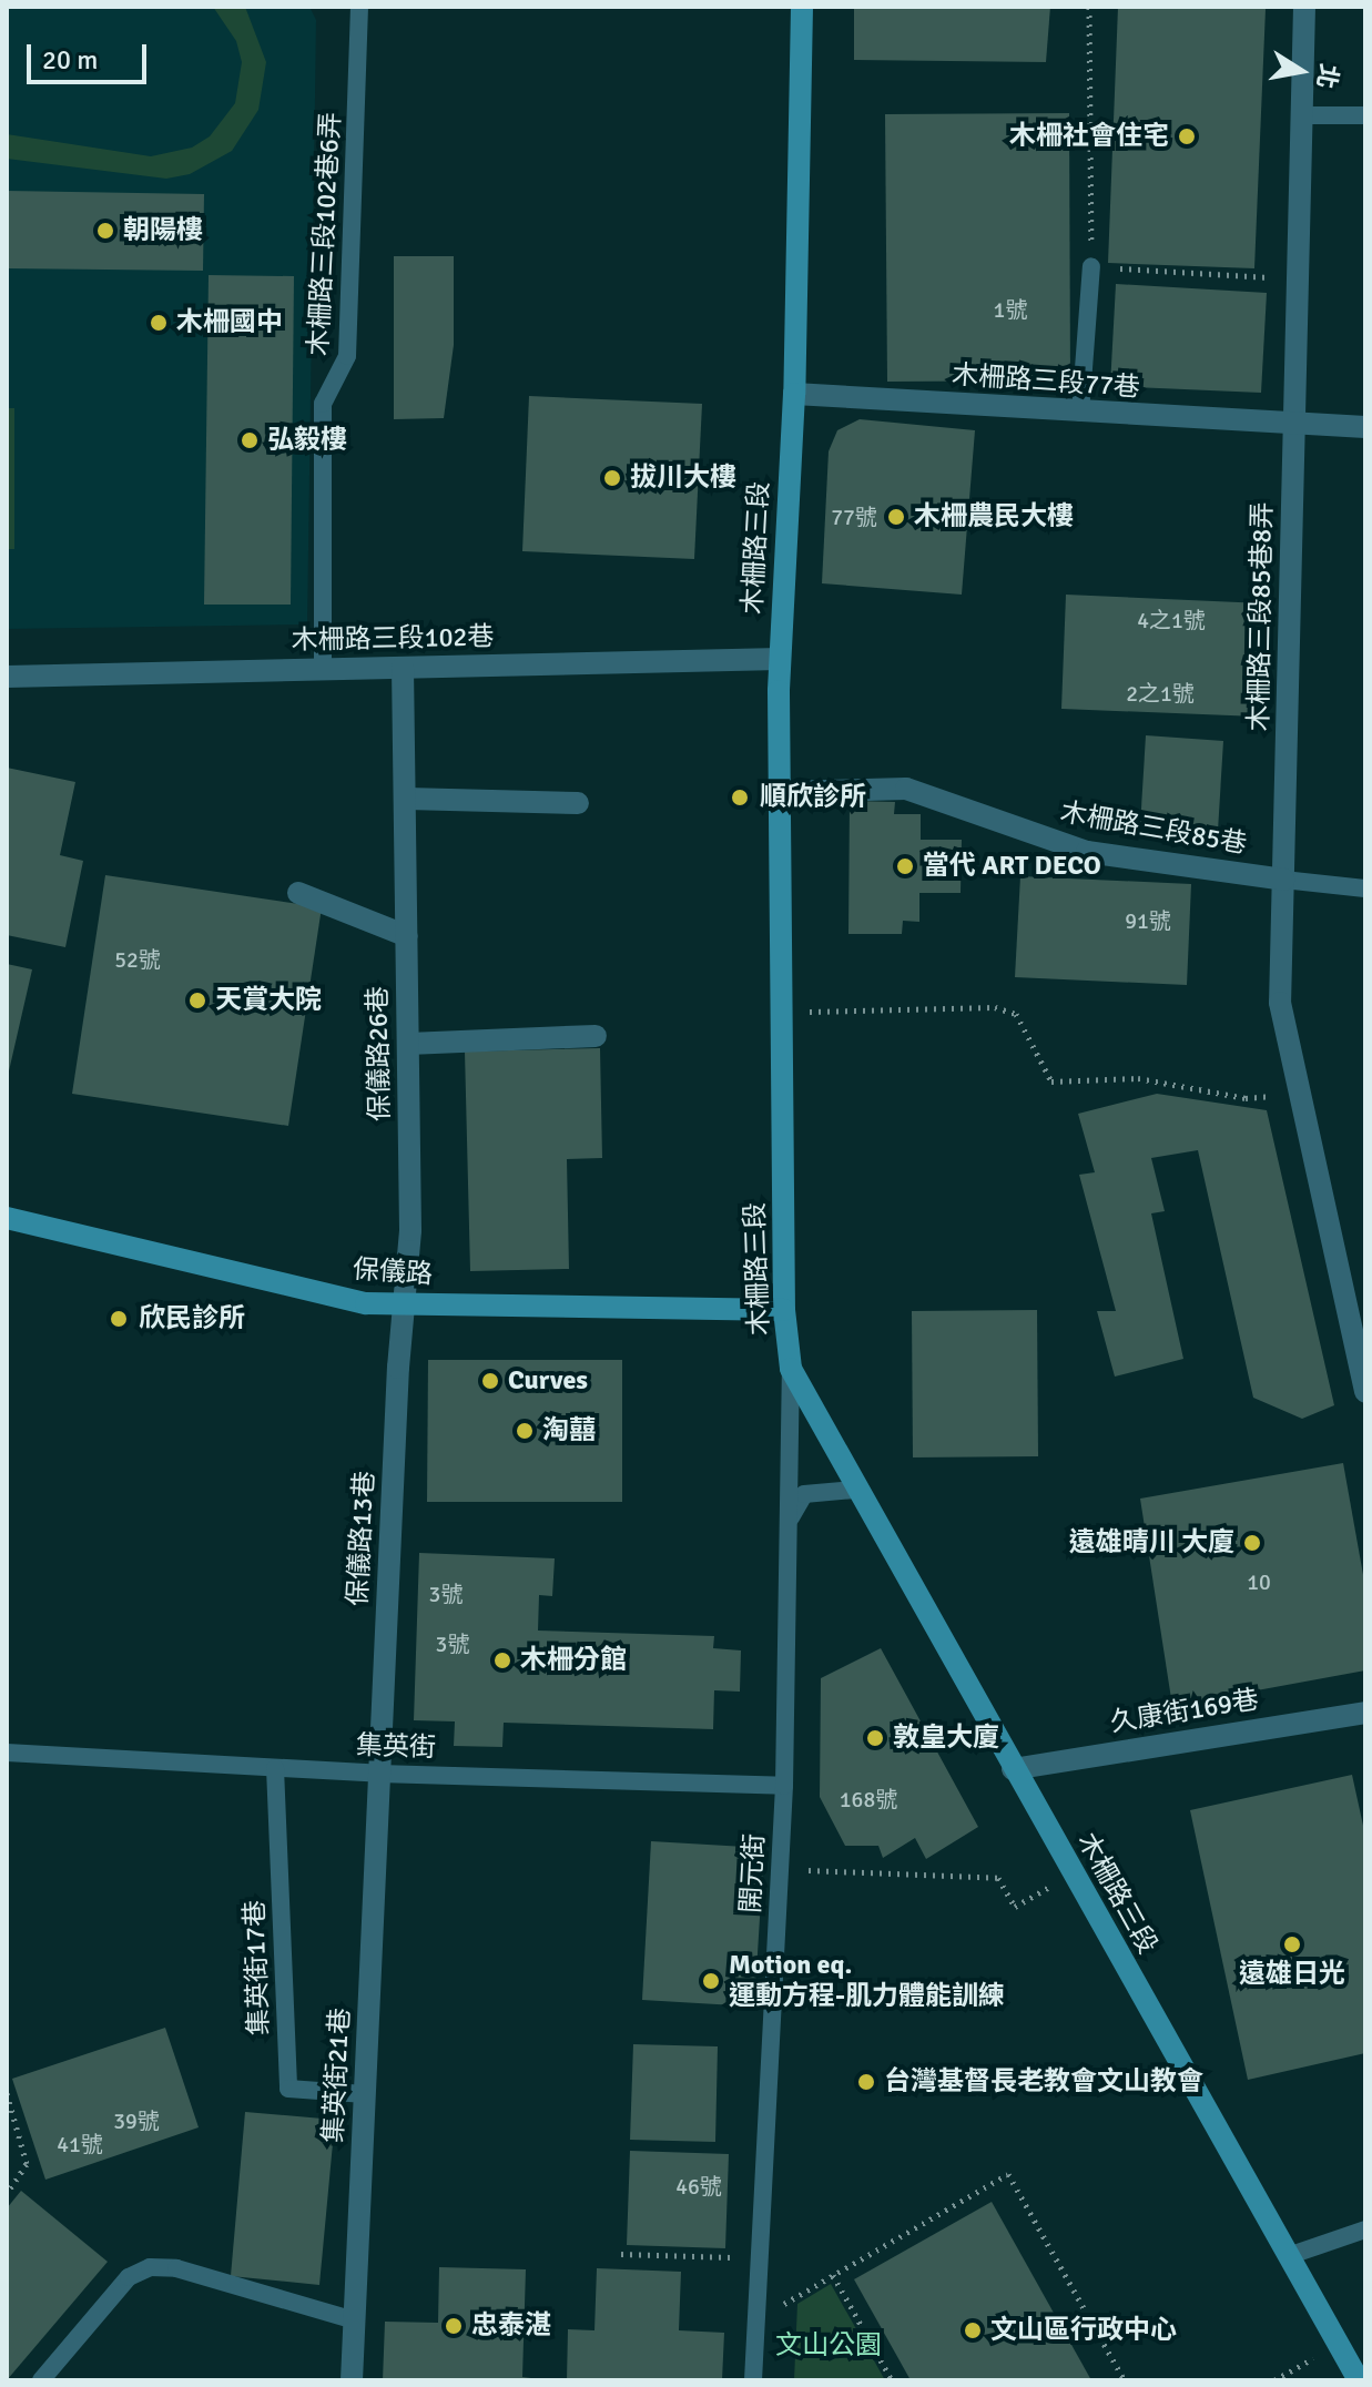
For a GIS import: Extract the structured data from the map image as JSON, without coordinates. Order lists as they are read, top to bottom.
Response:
{
  "streets": {
    "street": [
      "木柵路三段77巷",
      "木柵路三段",
      "木柵路三段85巷8弄",
      "木柵路三段102巷",
      "木柵路三段85巷",
      "保儀路26巷",
      "保儀路",
      "保儀路13巷",
      "久康街169巷",
      "集英街21巷"
    ],
    "lane": [
      "木柵路三段102巷6弄",
      "集英街",
      "開元街",
      "集英街17巷"
    ]
  },
  "crossings": [
    ["木柵路三段102巷6弄", "木柵路三段102巷"],
    ["木柵路三段77巷", "木柵路三段"],
    ["木柵路三段77巷", "木柵路三段85巷8弄"],
    ["木柵路三段", "木柵路三段102巷"],
    ["木柵路三段", "木柵路三段85巷"],
    ["木柵路三段", "保儀路"],
    ["木柵路三段", "久康街169巷"],
    ["木柵路三段", "開元街"],
    ["木柵路三段85巷8弄", "木柵路三段85巷"],
    ["木柵路三段102巷", "保儀路26巷"],
    ["保儀路26巷", "保儀路"],
    ["保儀路26巷", "保儀路13巷"],
    ["保儀路", "保儀路13巷"],
    ["保儀路13巷", "集英街"],
    ["保儀路13巷", "集英街21巷"],
    ["集英街", "開元街"],
    ["集英街", "集英街17巷"],
    ["集英街", "集英街21巷"],
    ["集英街17巷", "集英街21巷"]
  ],
  "parks": ["文山公園"],
  "places": [
    "木柵社會住宅",
    "朝陽樓",
    "木柵國中",
    "弘毅樓",
    "拔川大樓",
    "木柵農民大樓",
    "順欣診所",
    "當代 ART DECO",
    "天賞大院",
    "欣民診所",
    "Curves",
    "淘囍",
    "遠雄晴川 大廈",
    "木柵分館",
    "敦皇大廈",
    "遠雄日光",
    "Motion eq. 運動方程-肌力體能訓練",
    "台灣基督長老教會文山教會",
    "忠泰湛",
    "文山區行政中心"
  ],
  "house_numbers": [
    "1號",
    "77號",
    "4之1號",
    "2之1號",
    "91號",
    "52號",
    "10",
    "3號",
    "3號",
    "168號",
    "39號",
    "41號",
    "46號"
  ],
  "scale_bar": "20 m",
  "north": "right"
}
